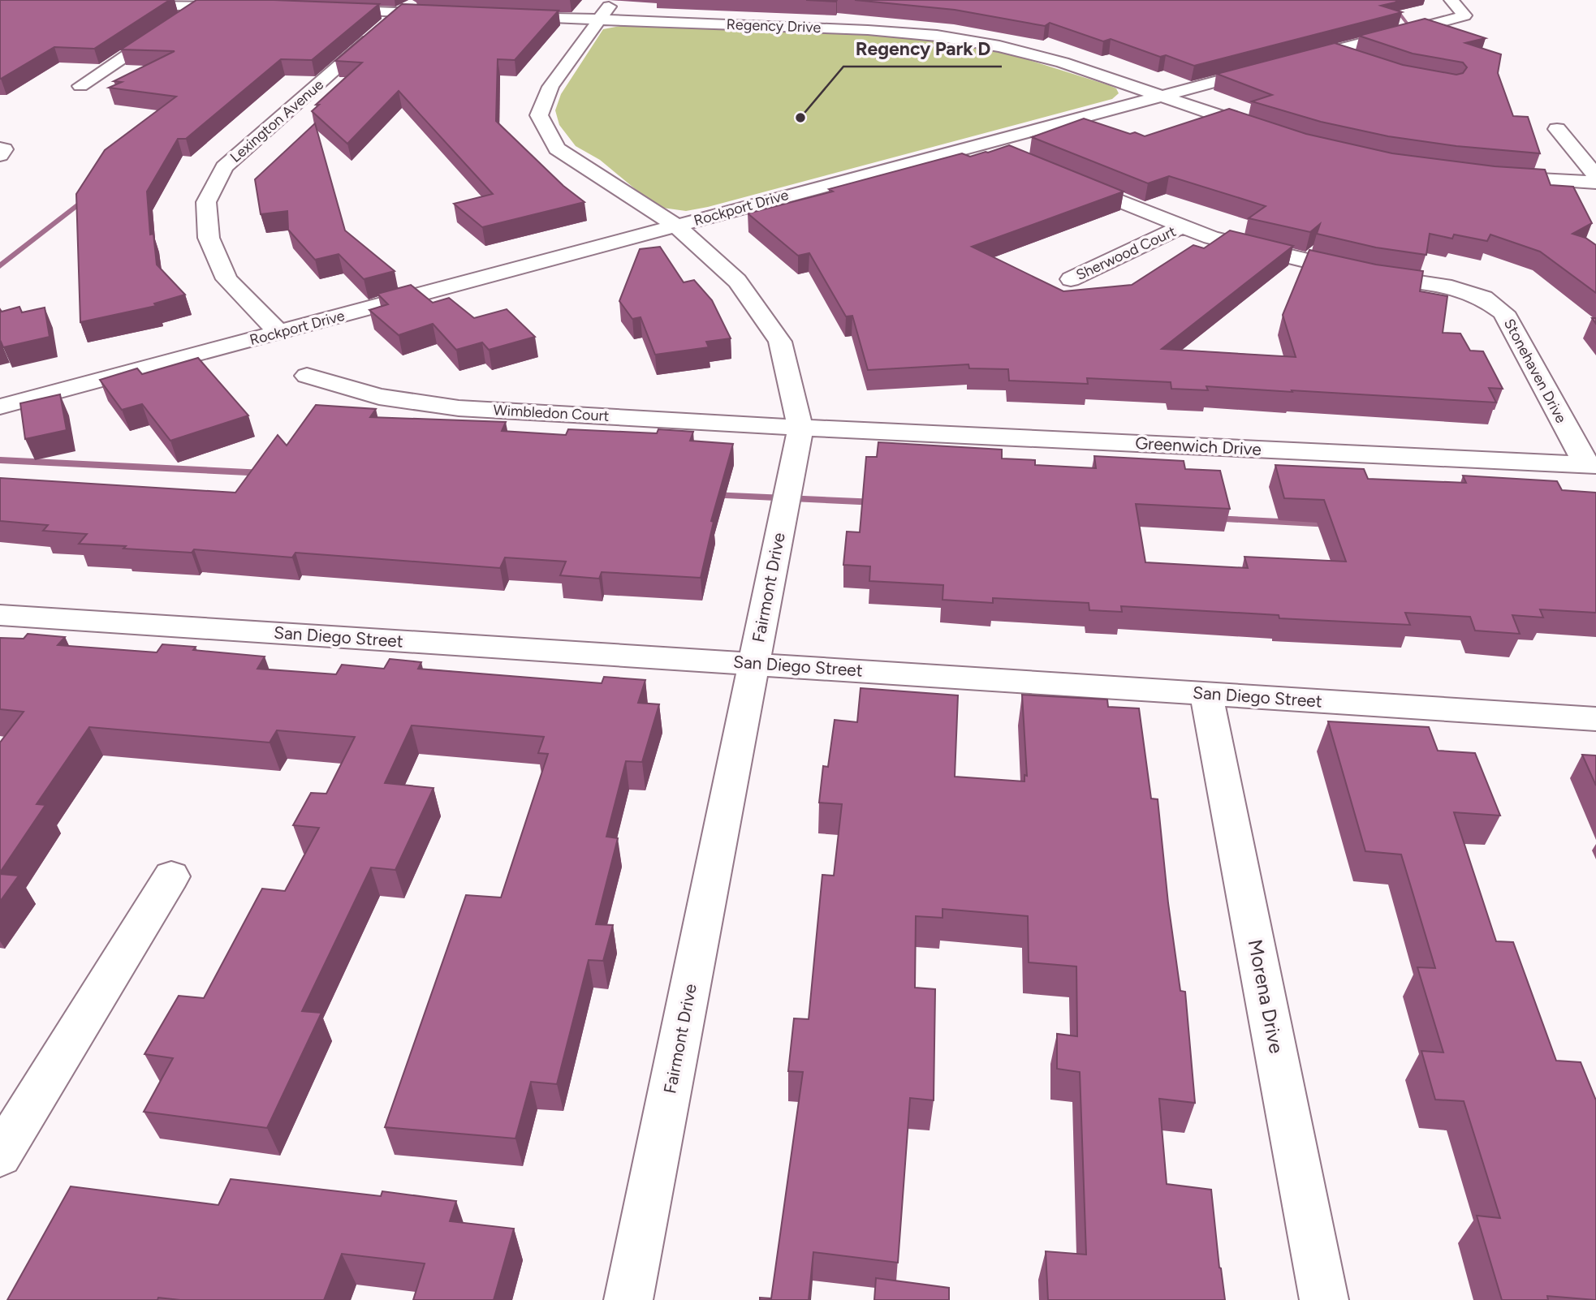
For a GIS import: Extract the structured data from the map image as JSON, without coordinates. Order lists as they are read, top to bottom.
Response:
{
  "streets": {
    "street": [
      "Regency Drive",
      "Lexington Avenue",
      "Rockport Drive",
      "Sherwood Court",
      "Stonehaven Drive",
      "Wimbledon Court",
      "Greenwich Drive",
      "Fairmont Drive",
      "San Diego Street",
      "Morena Drive"
    ]
  },
  "crossings": [
    ["Regency Drive", "Rockport Drive"],
    ["Regency Drive", "Fairmont Drive"],
    ["Lexington Avenue", "Rockport Drive"],
    ["Rockport Drive", "Fairmont Drive"],
    ["Sherwood Court", "Stonehaven Drive"],
    ["Stonehaven Drive", "Greenwich Drive"],
    ["Wimbledon Court", "Greenwich Drive"],
    ["Wimbledon Court", "Fairmont Drive"],
    ["Greenwich Drive", "Fairmont Drive"],
    ["Fairmont Drive", "San Diego Street"],
    ["San Diego Street", "Morena Drive"]
  ],
  "places": ["Regency Park D"]
}
